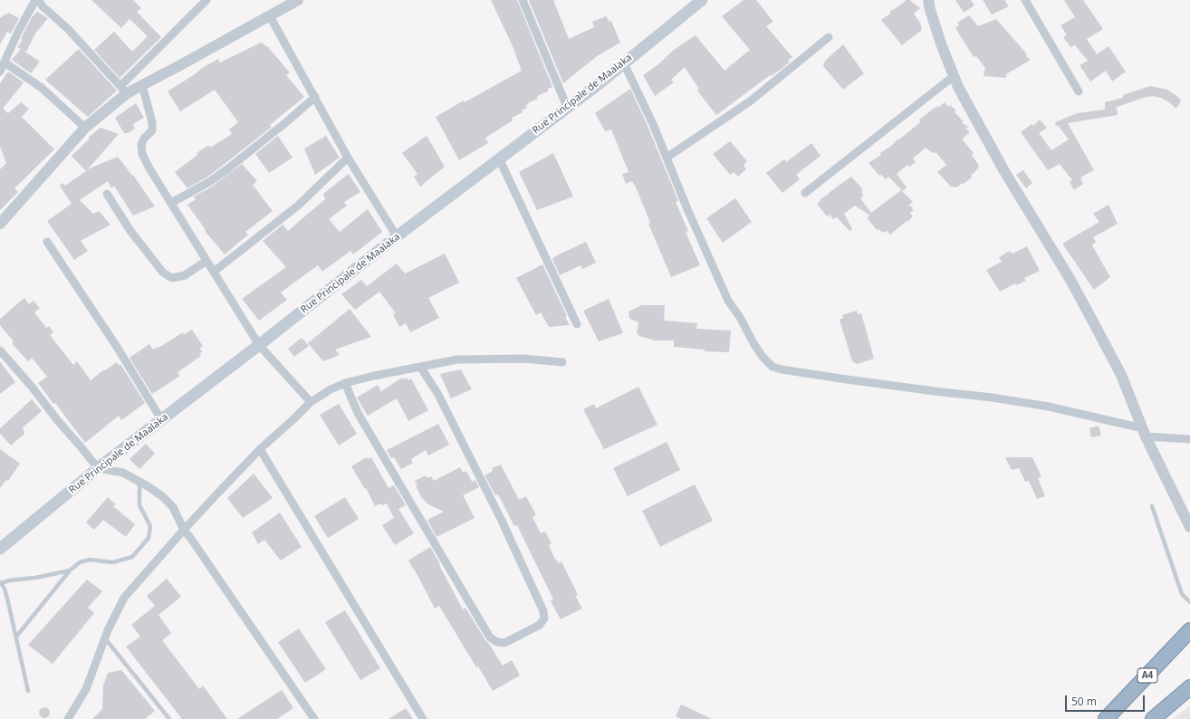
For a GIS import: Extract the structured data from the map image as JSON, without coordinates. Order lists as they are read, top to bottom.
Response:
{
  "streets": {
    "highway": ["A4"],
    "main road": ["Rue Principale de Maalaka"]
  },
  "scale_bar": "50 m"
}
